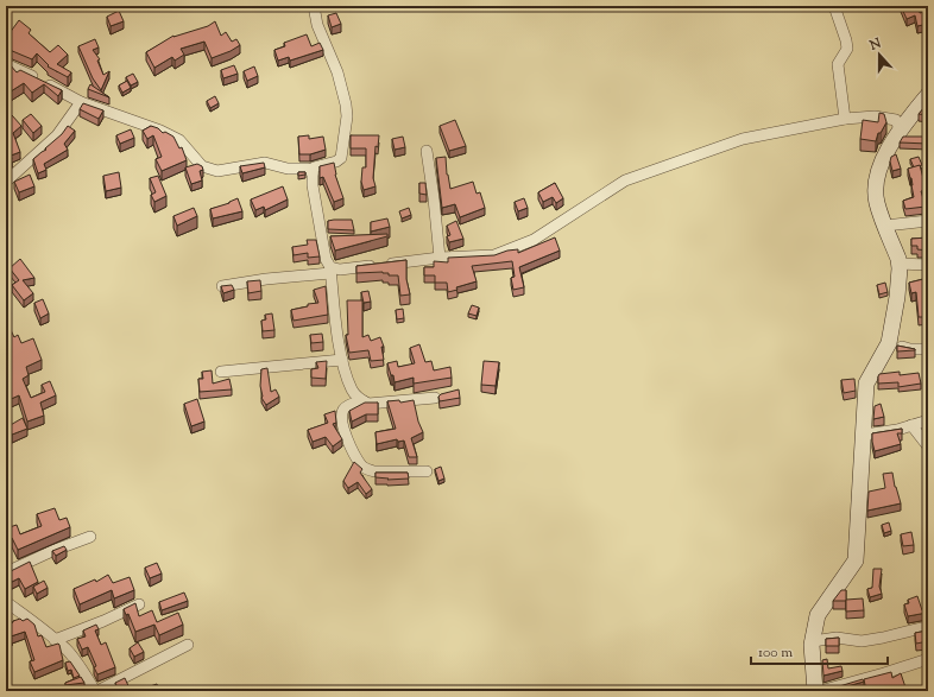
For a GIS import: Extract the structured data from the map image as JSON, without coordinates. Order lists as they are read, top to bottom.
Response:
{
  "scale_bar": "100 m",
  "north": "top"
}
